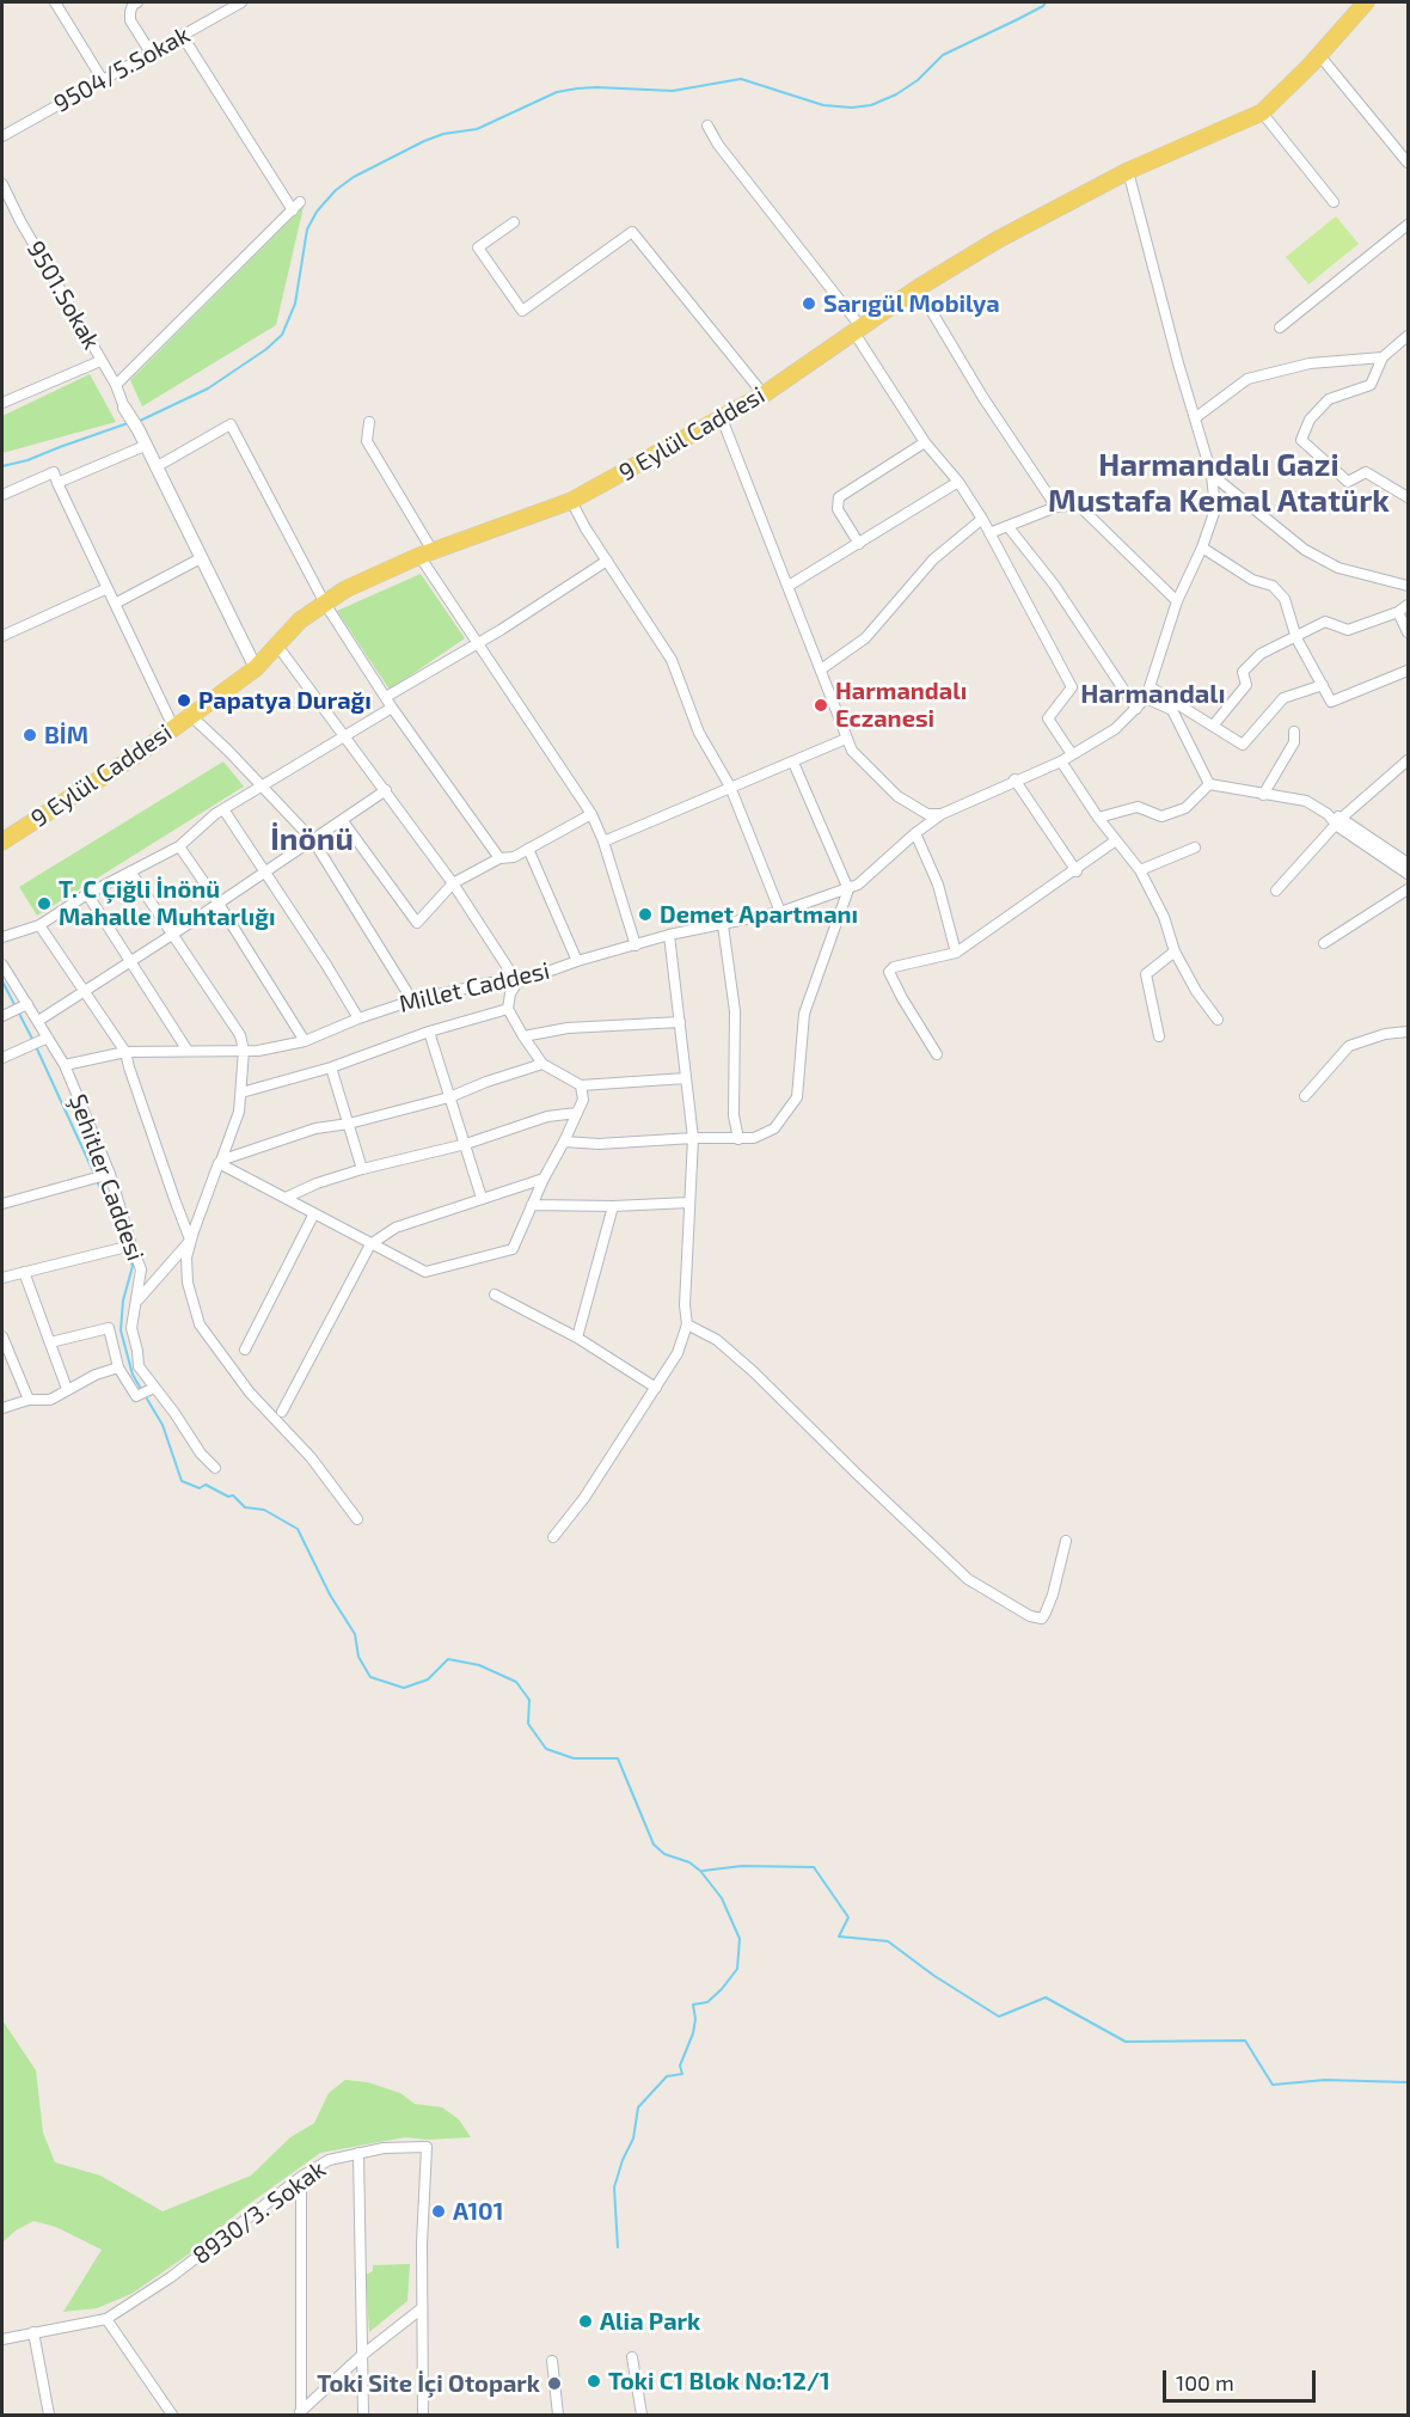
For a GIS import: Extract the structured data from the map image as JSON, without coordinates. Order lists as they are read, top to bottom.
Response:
{
  "streets": {
    "main road": ["9 Eylül Caddesi"],
    "street": [
      "9504/5.Sokak",
      "9501.Sokak",
      "Millet Caddesi",
      "Şehitler Caddesi",
      "8930/3. Sokak"
    ]
  },
  "crossings": [
    ["9 Eylül Caddesi", "Millet Caddesi"],
    ["Millet Caddesi", "Şehitler Caddesi"]
  ],
  "districts": ["Harmandalı Gazi Mustafa Kemal Atatürk", "Harmandalı", "İnönü"],
  "places": [
    "Sarıgül Mobilya",
    "Papatya Durağı",
    "Harmandalı Eczanesi",
    "BİM",
    "T. C Çiğli İnönü Mahalle Muhtarlığı",
    "Demet Apartmanı",
    "A101",
    "Alia Park",
    "Toki C1 Blok No:12/1",
    "Toki Site İçi Otopark"
  ],
  "scale_bar": "100 m"
}
